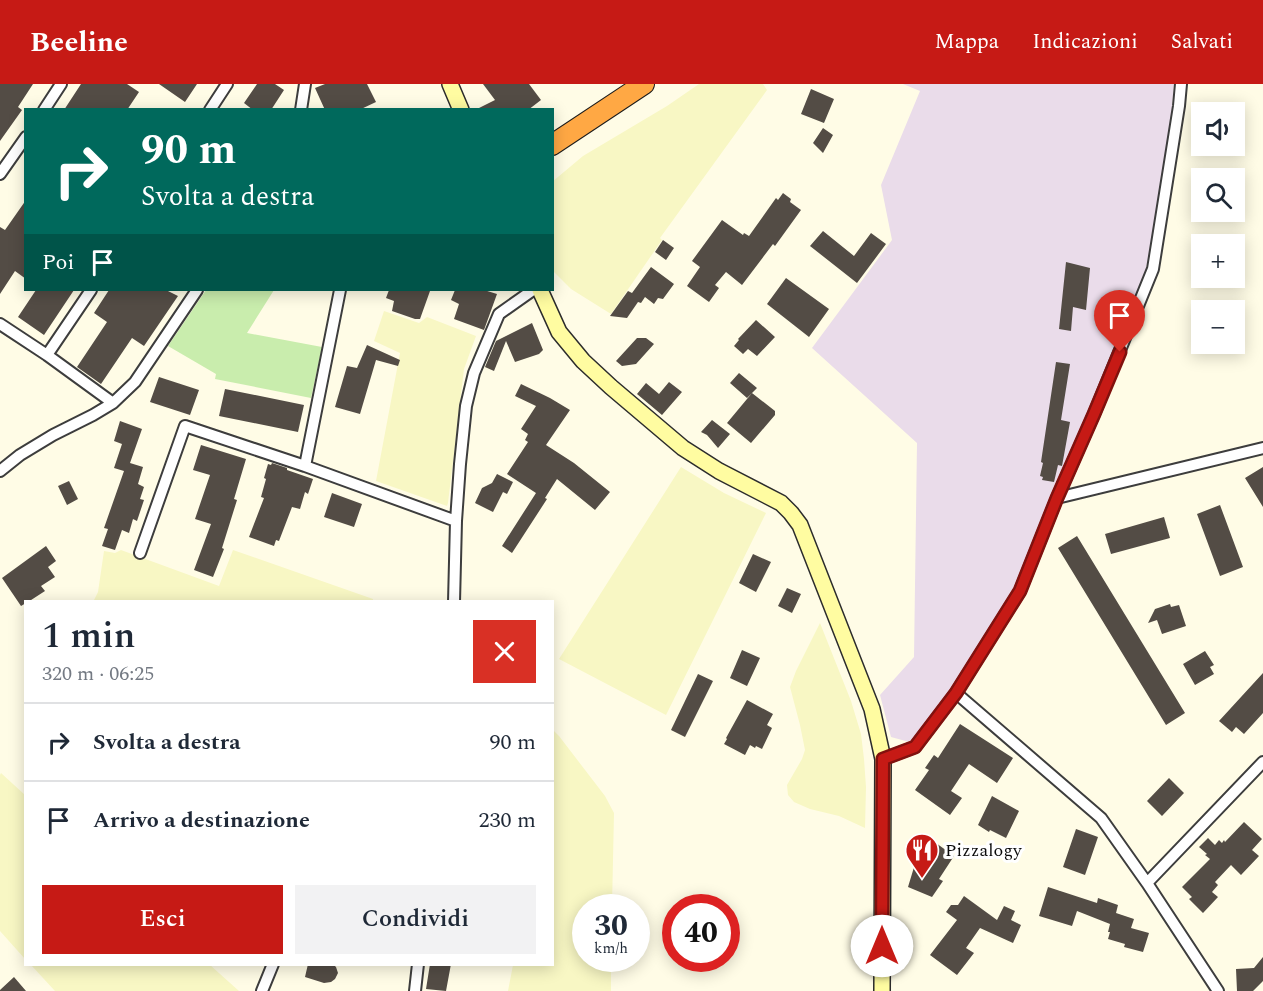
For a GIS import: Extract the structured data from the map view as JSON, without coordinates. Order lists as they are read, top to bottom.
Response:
{
  "places": {
    "restaurant": ["Pizzalogy"]
  },
  "page": {
    "header": "Beeline",
    "nav": ["Mappa", "Indicazioni", "Salvati"],
    "map_buttons": ["+", "−"],
    "turn": ["90 m", "Svolta a destra"],
    "then": "Poi",
    "heading": ["1 min", "320 m · 06:25"],
    "list": [
      {
        "name": "Svolta a destra",
        "value": "90 m"
      },
      {
        "name": "Arrivo a destinazione",
        "value": "230 m"
      }
    ],
    "buttons": ["Esci", "Condividi"],
    "speed": "30 km/h",
    "limit": "40"
  }
}
